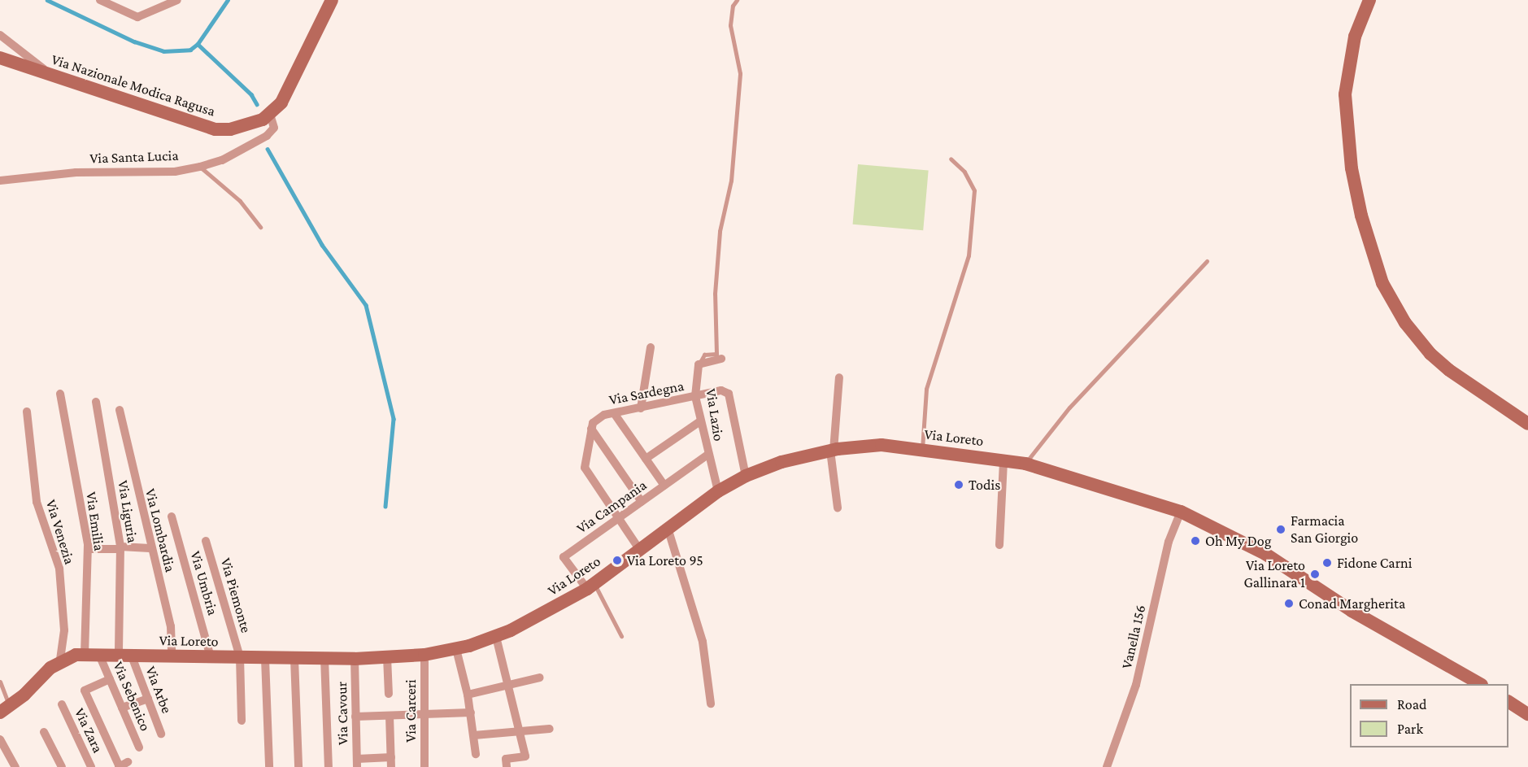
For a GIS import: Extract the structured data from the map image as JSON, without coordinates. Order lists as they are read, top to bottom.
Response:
{
  "streets": {
    "street": [
      "Via Nazionale Modica Ragusa",
      "Via Santa Lucia",
      "Via Sardegna",
      "Via Lazio",
      "Via Loreto",
      "Via Campania",
      "Via Liguria",
      "Via Emilia",
      "Via Lombardia",
      "Via Venezia",
      "Via Umbria",
      "Via Piemonte",
      "Vanella 156",
      "Via Arbe",
      "Via Sebenico",
      "Via Carceri",
      "Via Cavour",
      "Via Zara"
    ]
  },
  "crossings": [
    ["Via Nazionale Modica Ragusa", "Via Santa Lucia"],
    ["Via Sardegna", "Via Lazio"],
    ["Via Sardegna", "Via Loreto"],
    ["Via Lazio", "Via Loreto"],
    ["Via Lazio", "Via Campania"],
    ["Via Loreto", "Via Campania"],
    ["Via Loreto", "Via Liguria"],
    ["Via Loreto", "Via Emilia"],
    ["Via Loreto", "Via Lombardia"],
    ["Via Loreto", "Via Venezia"],
    ["Via Loreto", "Via Umbria"],
    ["Via Loreto", "Via Piemonte"],
    ["Via Loreto", "Vanella 156"],
    ["Via Loreto", "Via Arbe"],
    ["Via Loreto", "Via Sebenico"],
    ["Via Loreto", "Via Carceri"],
    ["Via Loreto", "Via Cavour"],
    ["Via Liguria", "Via Arbe"]
  ],
  "places": [
    "Todis",
    "Farmacia San Giorgio",
    "Oh My Dog",
    "Via Loreto 95",
    "Fidone Carni",
    "Via Loreto Gallinara 1",
    "Conad Margherita"
  ],
  "legend": ["Road", "Park"]
}
